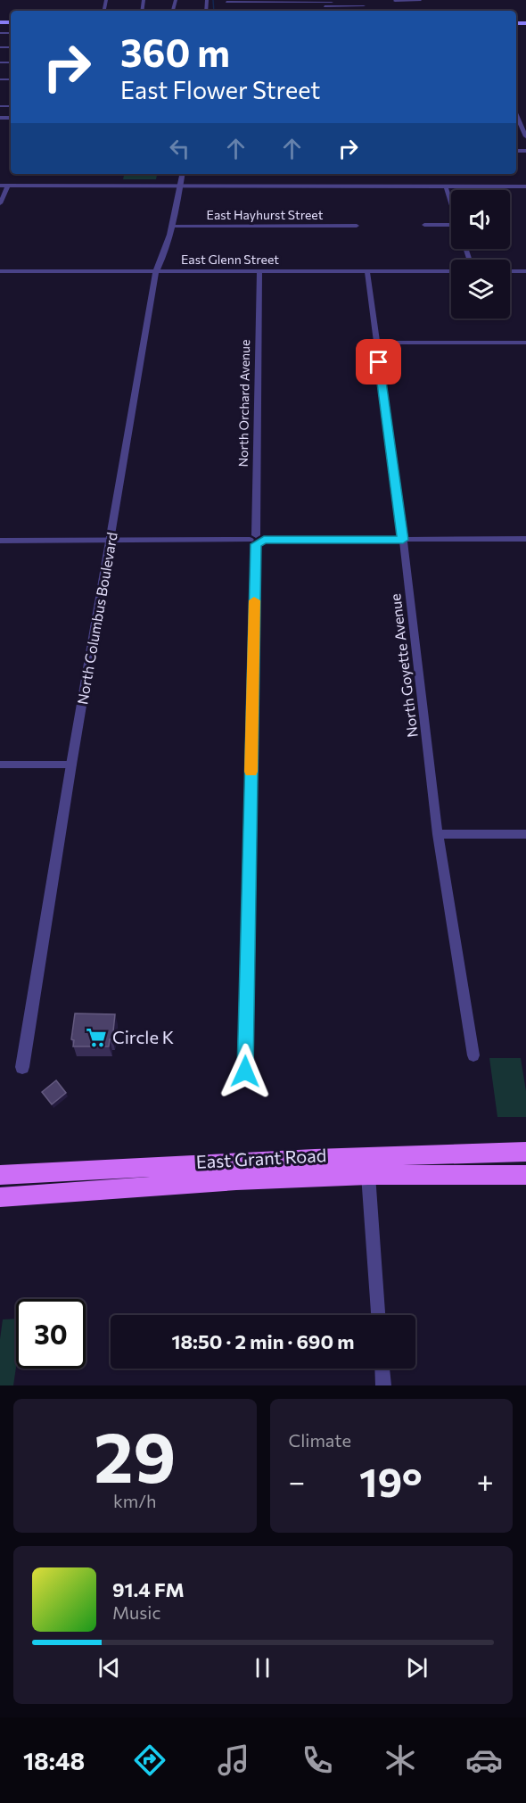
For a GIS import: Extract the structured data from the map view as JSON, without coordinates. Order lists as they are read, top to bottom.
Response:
{
  "streets": {
    "main road": ["East Grant Road"],
    "street": [
      "East Hayhurst Street",
      "East Glenn Street",
      "North Orchard Avenue",
      "North Columbus Boulevard",
      "North Goyette Avenue"
    ]
  },
  "crossings": [
    ["East Hayhurst Street", "North Columbus Boulevard"],
    ["East Glenn Street", "North Orchard Avenue"],
    ["East Glenn Street", "North Columbus Boulevard"],
    ["East Glenn Street", "North Goyette Avenue"]
  ],
  "places": {
    "supermarket": ["Circle K"]
  },
  "page": {
    "turn": ["360 m", "East Flower Street"],
    "limit": "30",
    "trip": "18:50 · 2 min · 690 m",
    "tile": [
      ["29", "km/h"],
      "Climate"
    ],
    "heat": ["−", "19°", "+"],
    "song": ["91.4 FM", "Music"],
    "tabs": "18:48"
  }
}
